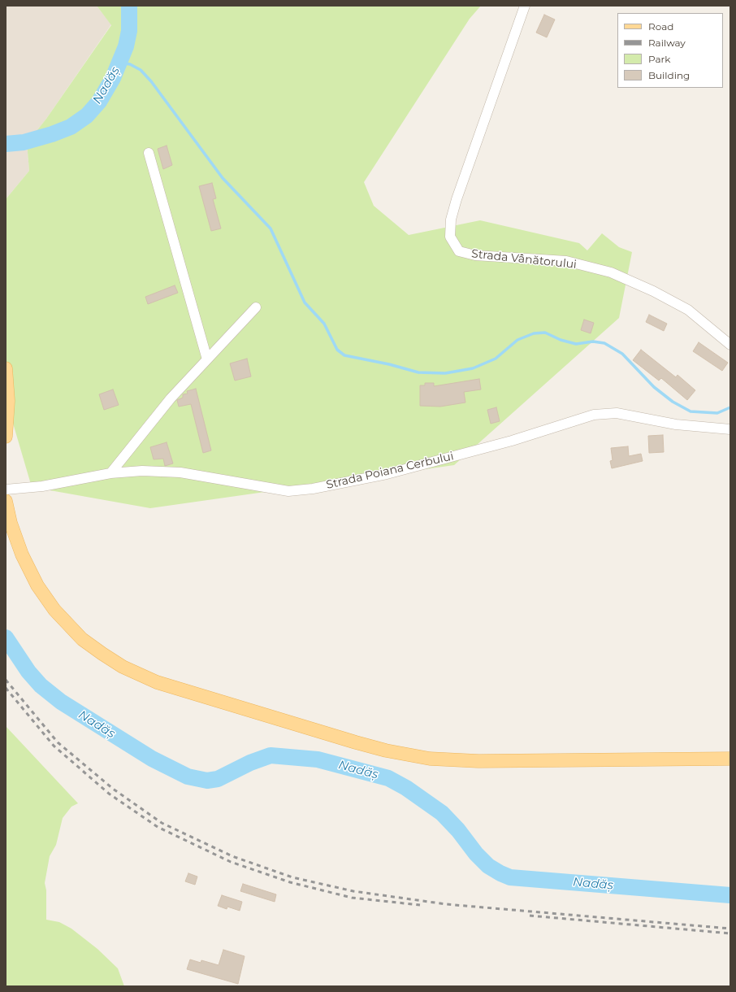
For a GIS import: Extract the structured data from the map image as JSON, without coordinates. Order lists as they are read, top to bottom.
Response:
{
  "streets": {
    "street": ["Strada Vânătorului", "Strada Poiana Cerbului"]
  },
  "water": ["Nadăș"],
  "legend": [
    "Road",
    "Railway",
    "Park",
    "Building"
  ]
}
